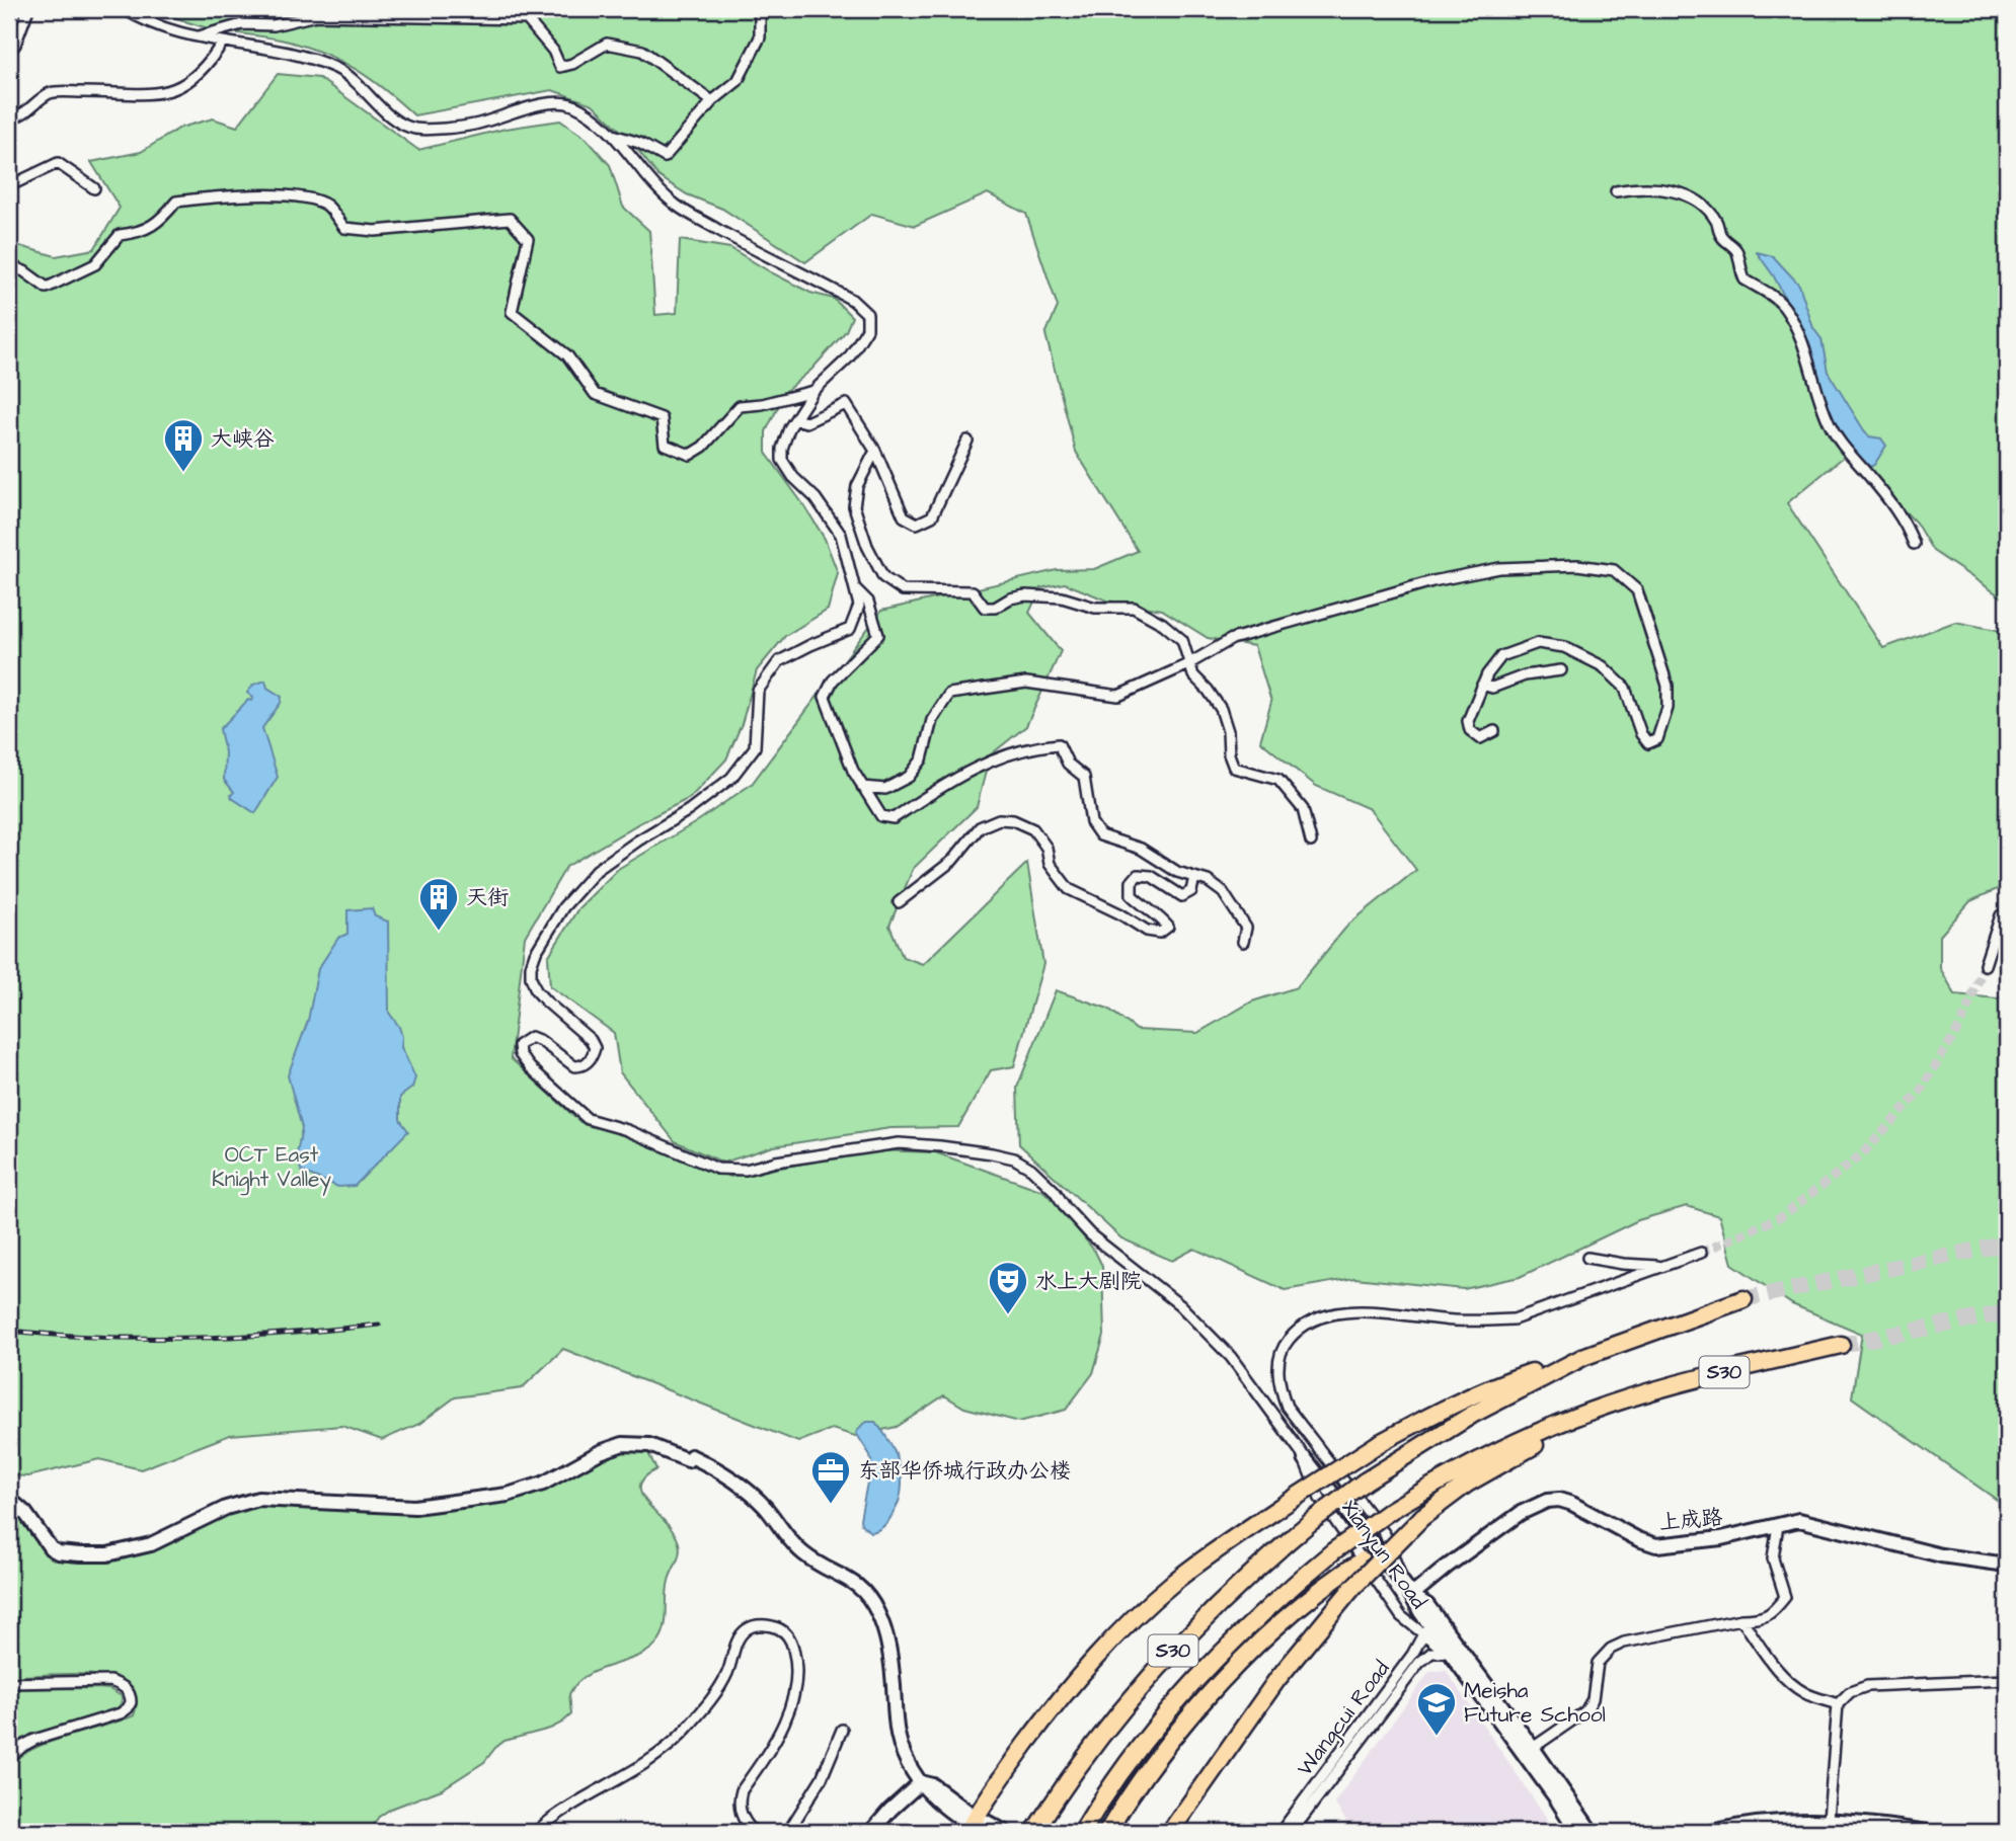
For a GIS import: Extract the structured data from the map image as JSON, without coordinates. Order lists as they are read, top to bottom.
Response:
{
  "streets": {
    "highway": ["S30"],
    "street": ["上成路", "Xianyun Road", "Wangcui Road"]
  },
  "crossings": [
    ["上成路", "Xianyun Road"],
    ["Xianyun Road", "Wangcui Road"]
  ],
  "parks": ["OCT East Knight Valley"],
  "places": {
    "building": ["大峡谷", "天街"],
    "theatre": ["水上大剧院"],
    "office": ["东部华侨城行政办公楼"],
    "school or university": ["Meisha Future School"]
  }
}
